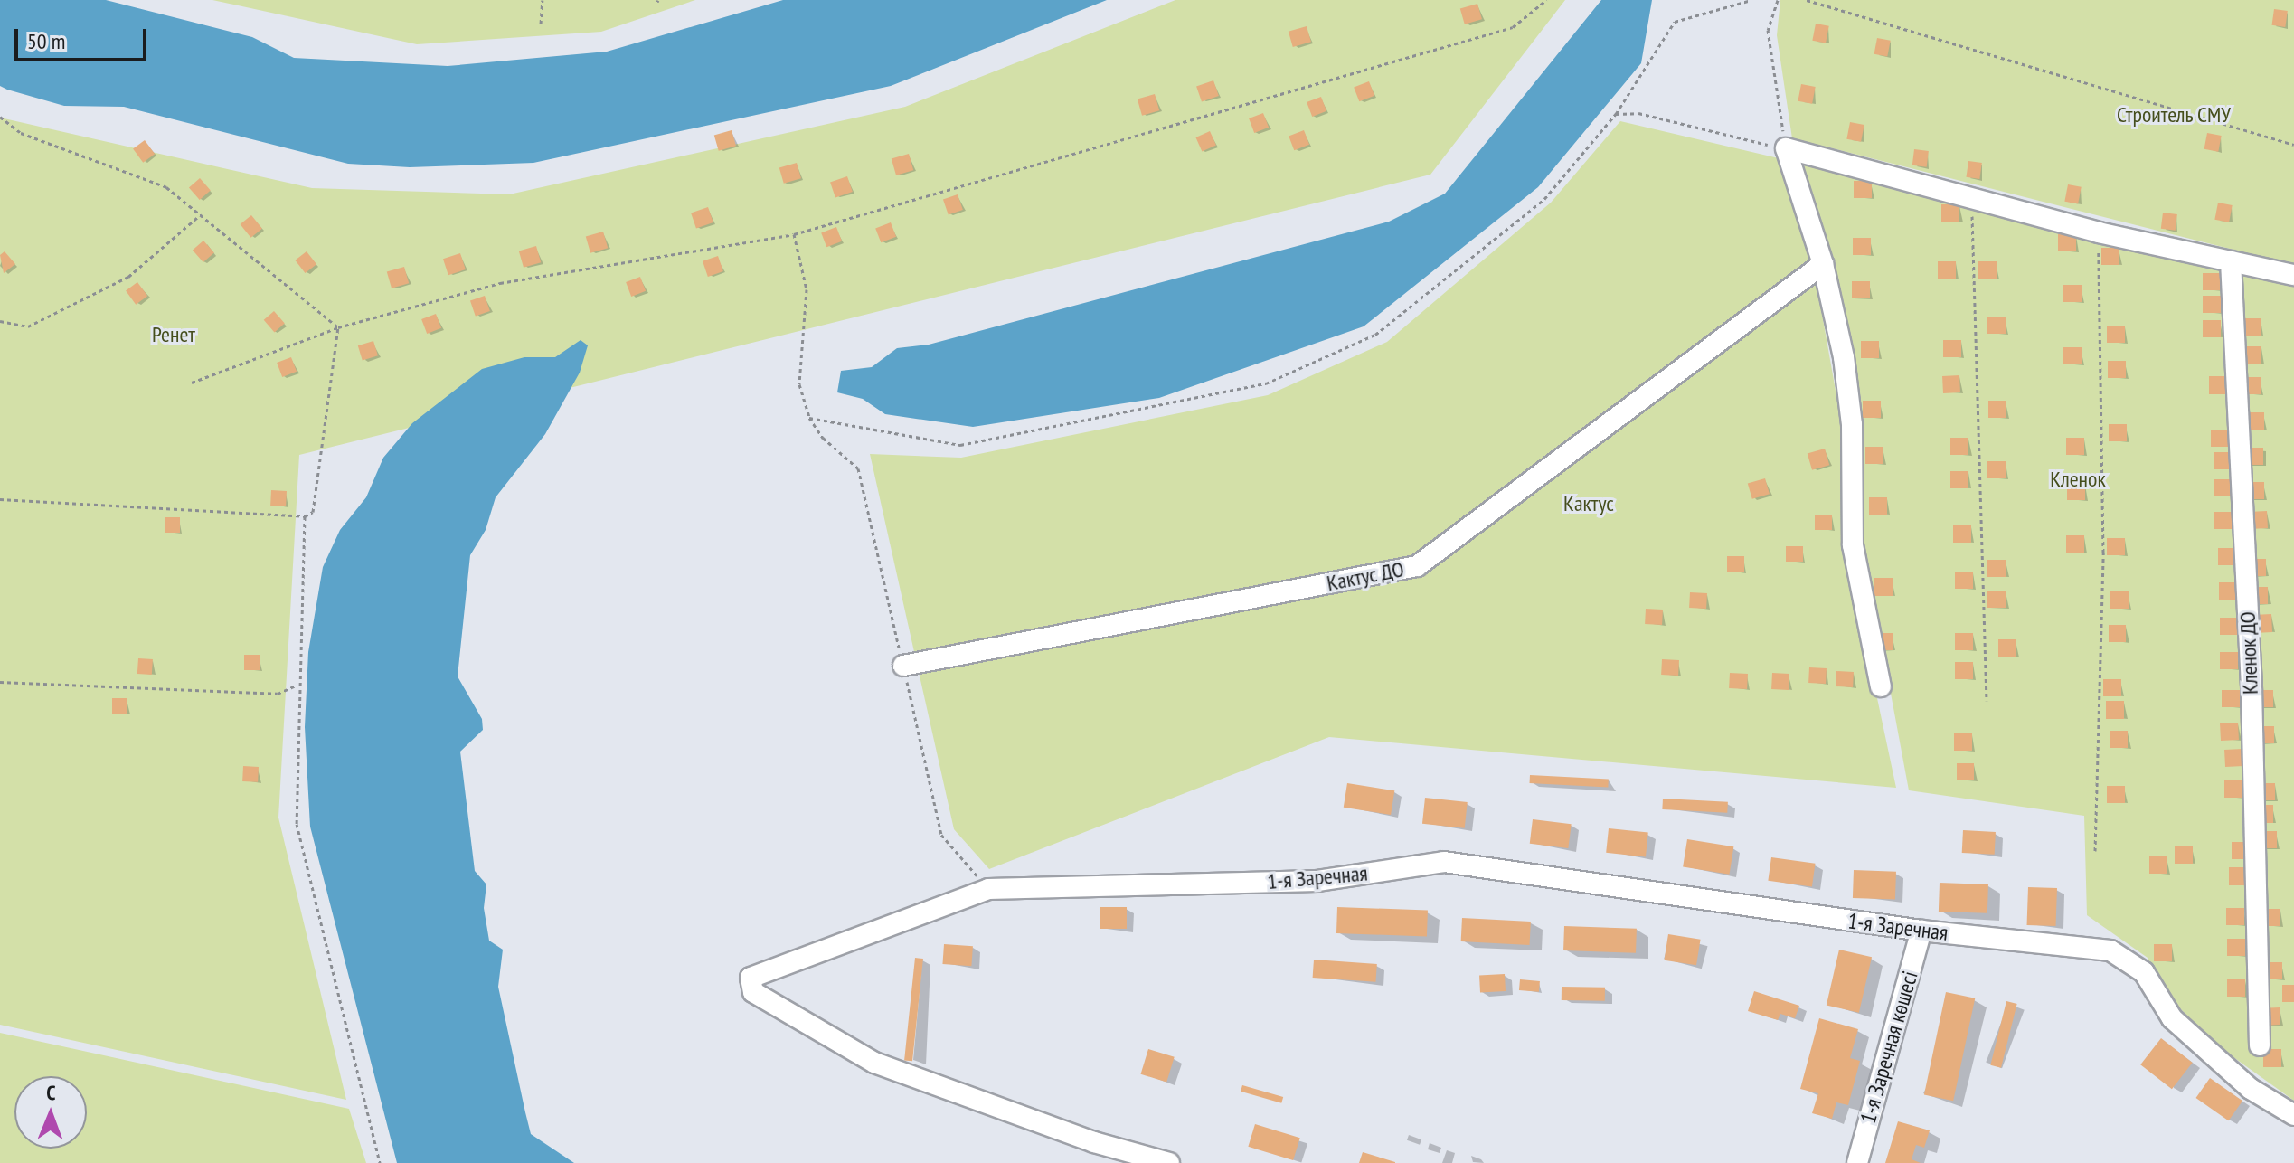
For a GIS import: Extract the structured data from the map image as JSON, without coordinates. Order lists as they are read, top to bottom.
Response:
{
  "streets": {
    "street": [
      "Кактус ДО",
      "Кленок ДО",
      "1-я Заречная",
      "1-я Заречная көшесі"
    ]
  },
  "crossings": [
    ["1-я Заречная", "1-я Заречная көшесі"]
  ],
  "parks": [
    "Строитель СМУ",
    "Ренет",
    "Кленок",
    "Кактус"
  ],
  "scale_bar": "50 m",
  "north": "top"
}
